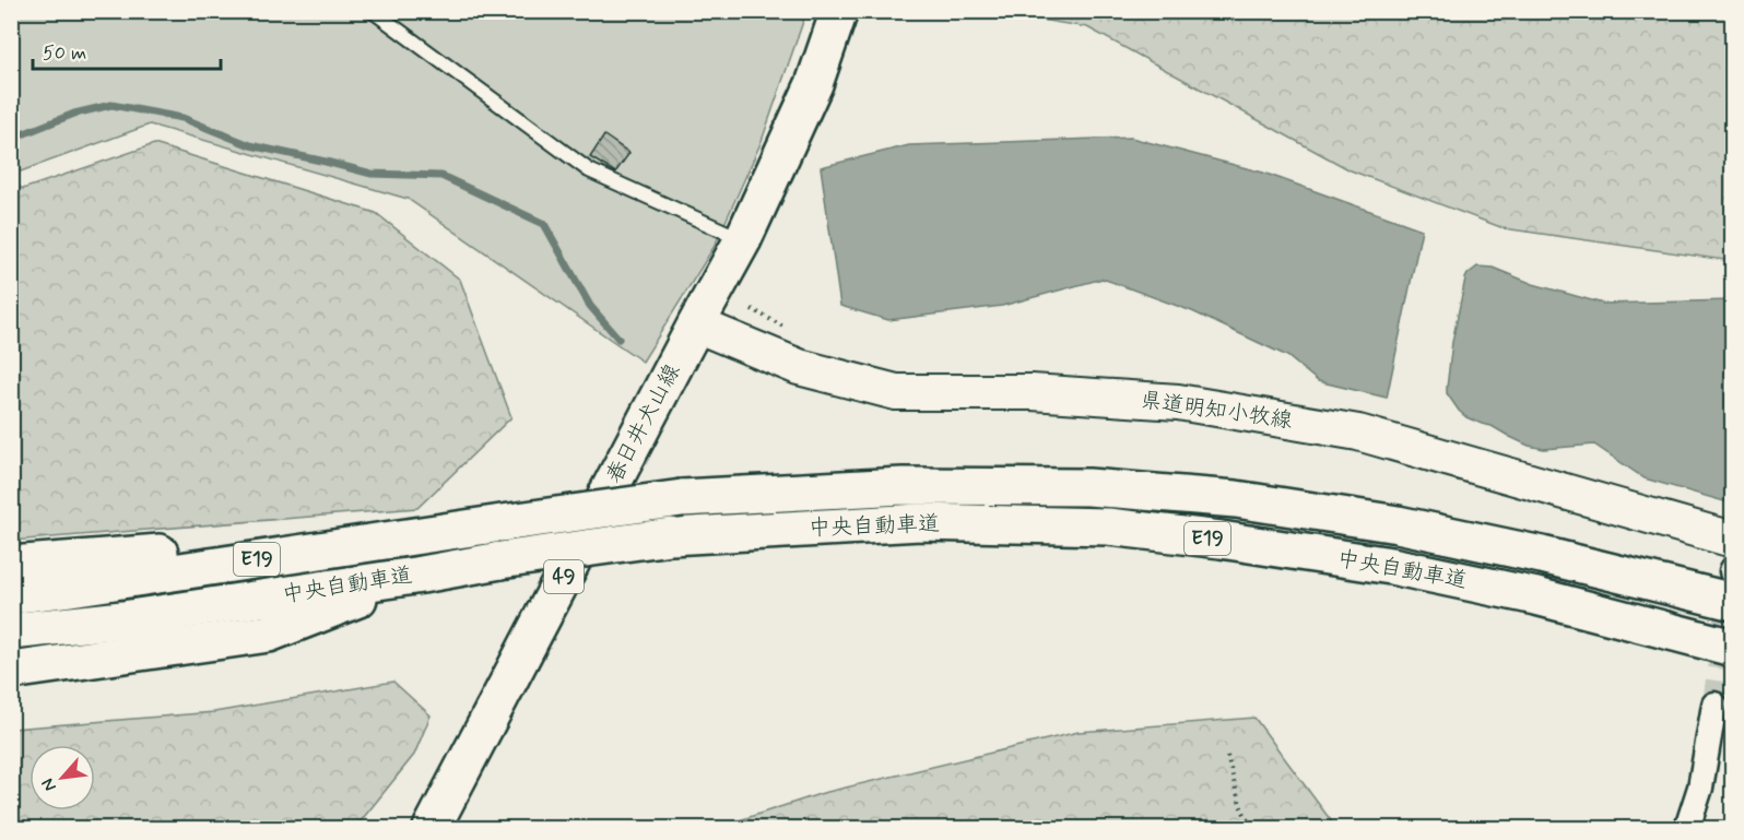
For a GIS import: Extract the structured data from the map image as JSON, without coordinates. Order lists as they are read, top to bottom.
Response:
{
  "streets": {
    "main road": [
      "県道明知小牧線",
      "春日井犬山線",
      "中央自動車道",
      "E19",
      "49"
    ]
  },
  "crossings": [
    ["県道明知小牧線", "春日井犬山線"]
  ],
  "scale_bar": "50 m",
  "north": "bottom left"
}
